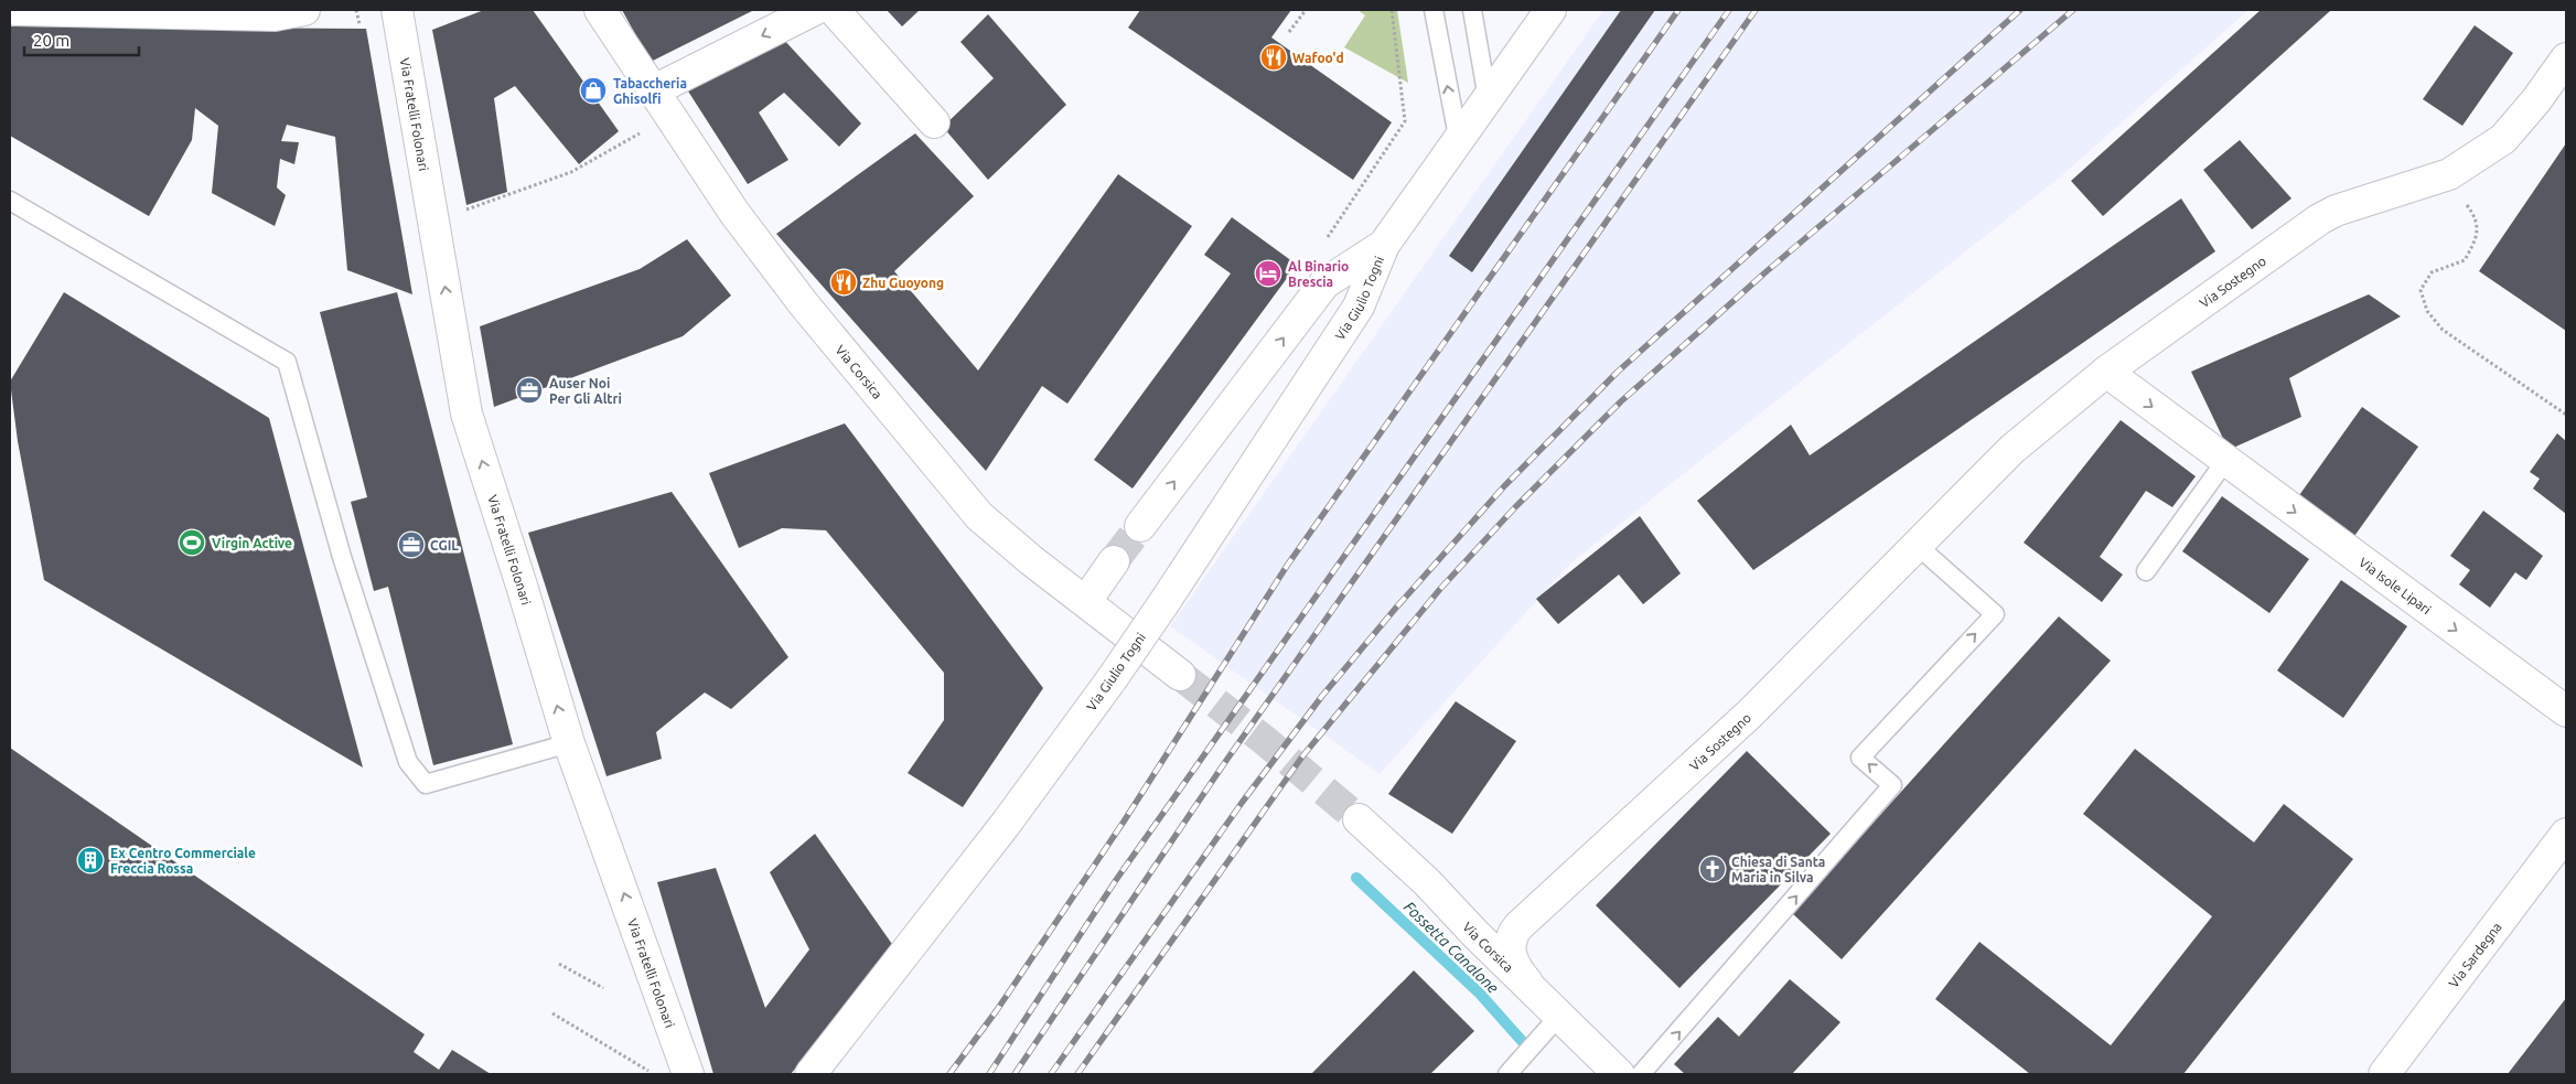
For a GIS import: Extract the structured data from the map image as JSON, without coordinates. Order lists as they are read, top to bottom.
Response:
{
  "streets": {
    "street": [
      "Via Fratelli Folonari",
      "Via Sostegno",
      "Via Giulio Togni",
      "Via Corsica",
      "Via Isole Lipari",
      "Via Sardegna"
    ]
  },
  "crossings": [
    ["Via Sostegno", "Via Isole Lipari"]
  ],
  "one_way": ["Via Fratelli Folonari", "Via Isole Lipari"],
  "water": ["Fossetta Canalone"],
  "places": {
    "restaurant": ["Wafoo'd", "Zhu Guoyong"],
    "shop": ["Tabaccheria Ghisolfi"],
    "hotel": ["Al Binario Brescia"],
    "office": ["Auser Noi Per Gli Altri", "CGIL"],
    "sports": ["Virgin Active"],
    "building": ["Ex Centro Commerciale Freccia Rossa"],
    "church": ["Chiesa di Santa Maria in Silva"]
  },
  "scale_bar": "20 m"
}
